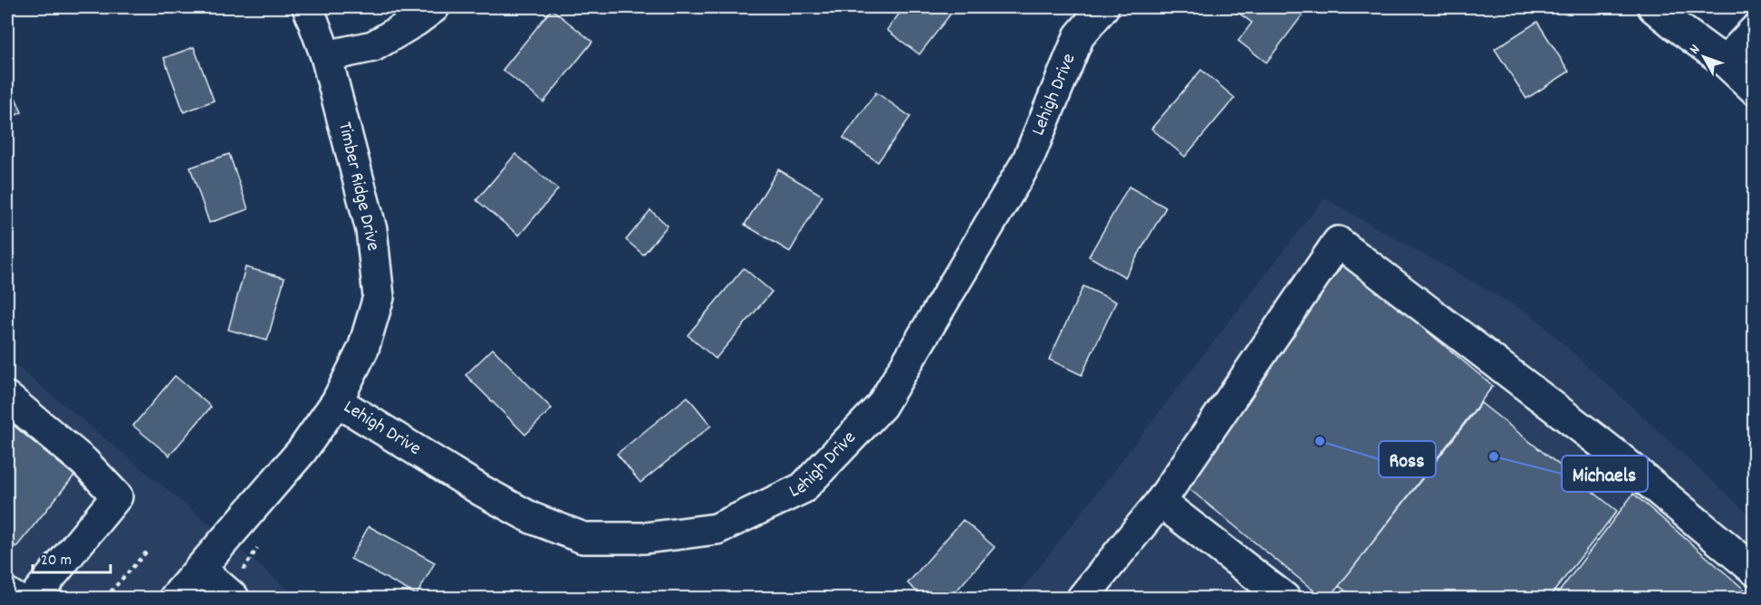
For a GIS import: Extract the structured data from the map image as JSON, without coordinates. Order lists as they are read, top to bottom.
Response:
{
  "streets": {
    "street": ["Lehigh Drive", "Timber Ridge Drive"]
  },
  "crossings": [
    ["Lehigh Drive", "Timber Ridge Drive"]
  ],
  "places": ["Ross", "Michaels"],
  "scale_bar": "20 m",
  "north": "top left"
}
